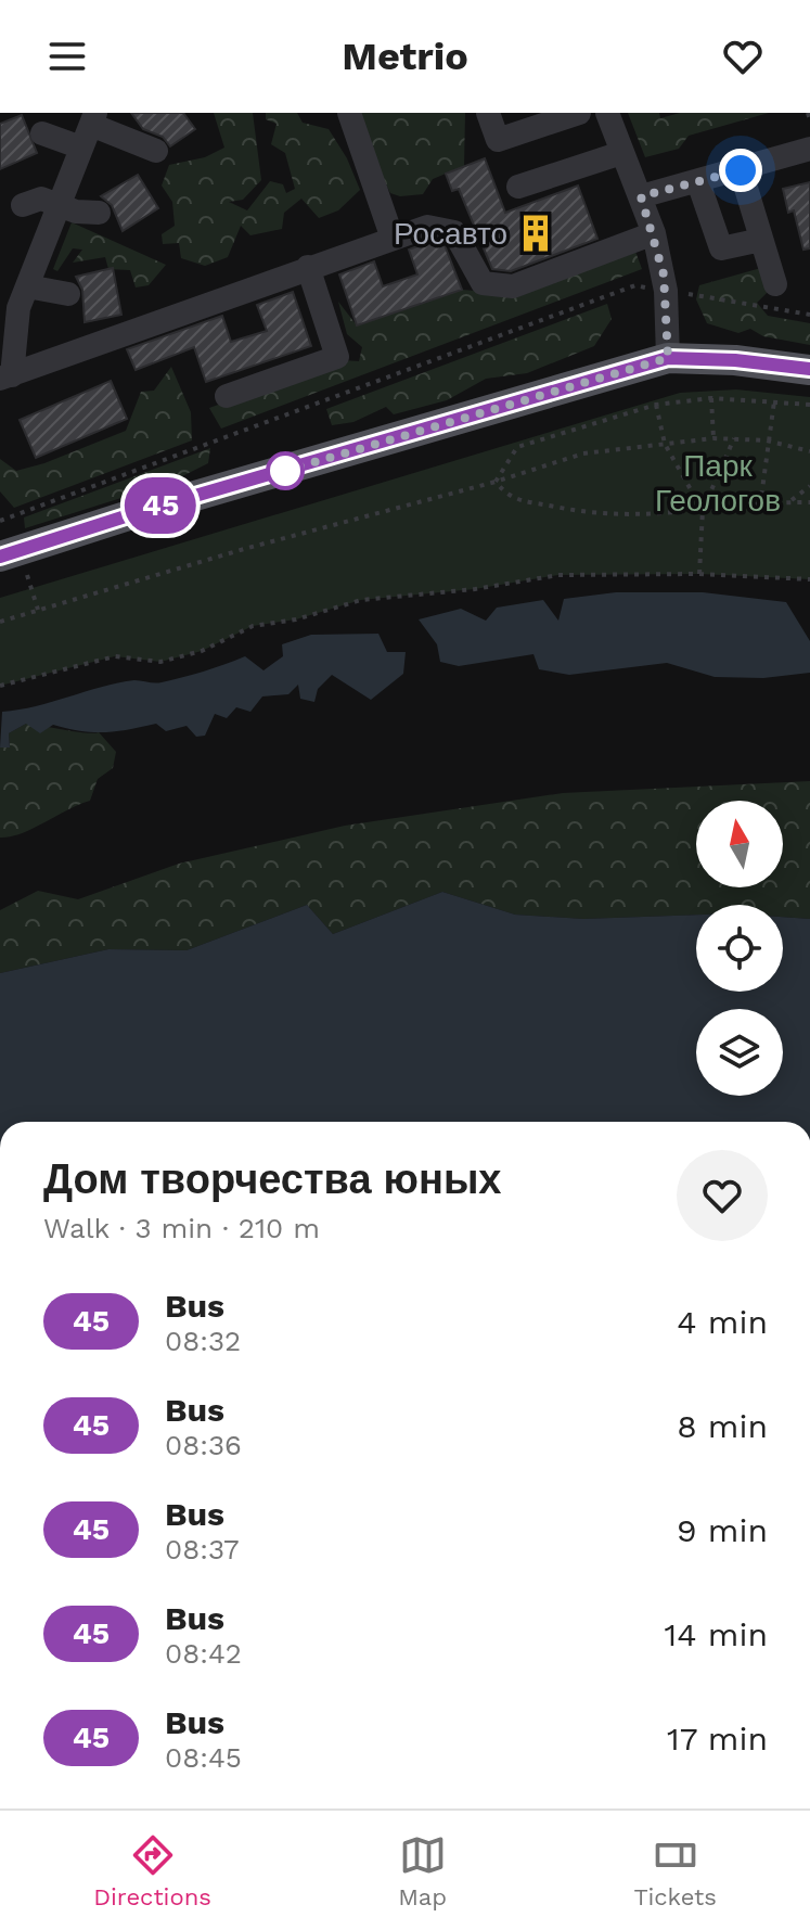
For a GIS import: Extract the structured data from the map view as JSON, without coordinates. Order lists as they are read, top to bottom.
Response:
{
  "parks": ["Парк Геологов"],
  "places": {
    "building": ["Росавто"]
  },
  "lines": ["bus line 45"],
  "north": "top",
  "page": {
    "header": "Metrio",
    "on_map": "45",
    "heading": ["Дом творчества юных", "Walk · 3 min · 210 m"],
    "list": [
      {
        "mark": "45",
        "name": "Bus",
        "note": "08:32",
        "value": "4 min"
      },
      {
        "mark": "45",
        "name": "Bus",
        "note": "08:36",
        "value": "8 min"
      },
      {
        "mark": "45",
        "name": "Bus",
        "note": "08:37",
        "value": "9 min"
      },
      {
        "mark": "45",
        "name": "Bus",
        "note": "08:42",
        "value": "14 min"
      },
      {
        "mark": "45",
        "name": "Bus",
        "note": "08:45",
        "value": "17 min"
      }
    ],
    "tabs": ["Directions", "Map", "Tickets"]
  }
}
